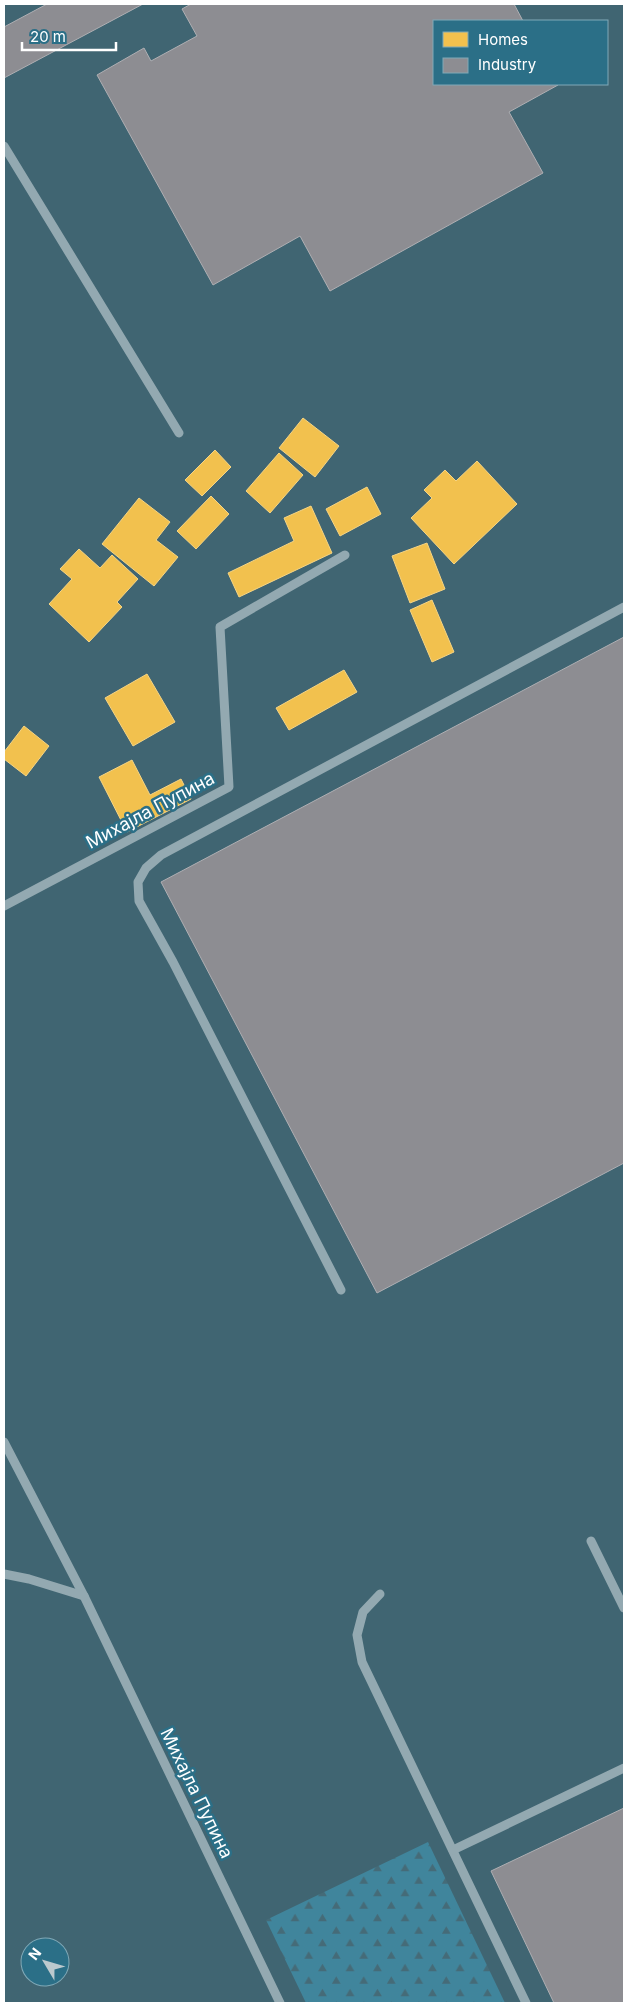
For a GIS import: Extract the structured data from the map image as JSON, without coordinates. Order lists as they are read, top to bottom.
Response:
{
  "streets": {
    "street": ["Михајла Пупина"]
  },
  "legend": ["Homes", "Industry"],
  "scale_bar": "20 m",
  "north": "top left"
}
